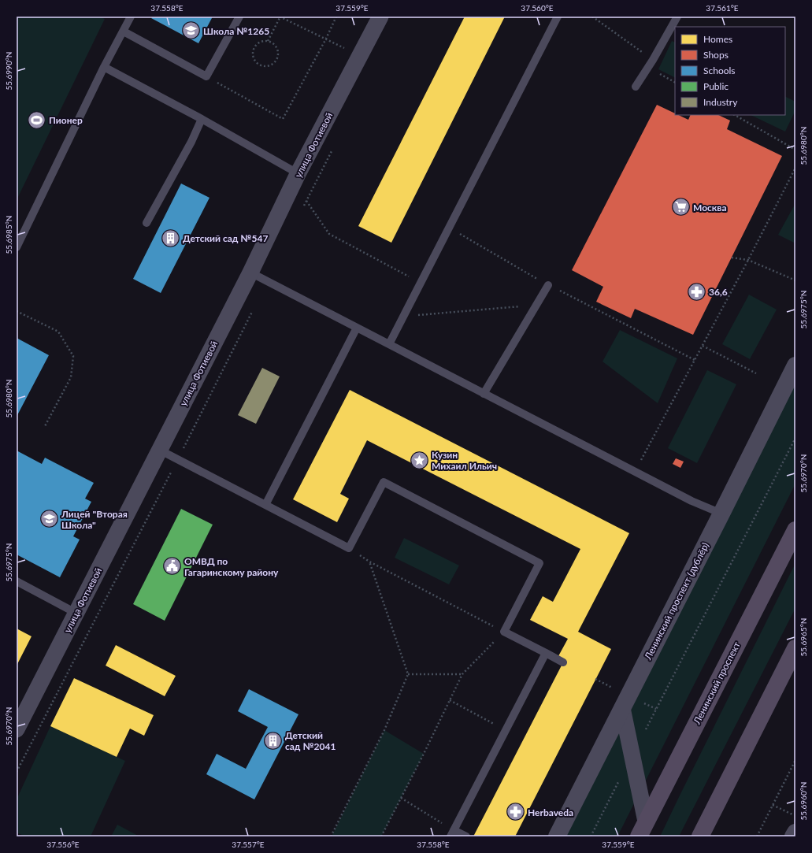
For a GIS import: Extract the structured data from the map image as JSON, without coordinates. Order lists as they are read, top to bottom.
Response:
{
  "streets": {
    "main road": ["Ленинский проспект"],
    "street": ["улица Фотиевой", "Ленинский проспект (дублёр)"]
  },
  "places": {
    "school or university": ["Школа №1265", "Лицей \"Вторая Школа\""],
    "sports": ["Пионер"],
    "supermarket": ["Москва"],
    "building": ["Детский сад №547", "Детский сад №2041"],
    "pharmacy": ["36,6", "Herbaveda"],
    "place": ["Кузин Михаил Ильич"],
    "public building": ["ОМВД по Гагаринскому району"]
  },
  "legend": [
    "Homes",
    "Shops",
    "Schools",
    "Public",
    "Industry"
  ],
  "coordinates": [
    "37.558°E",
    "37.559°E",
    "37.560°E",
    "37.561°E",
    "55.6990°N",
    "55.6980°N",
    "55.6985°N",
    "55.6975°N",
    "55.6970°N",
    "55.6965°N",
    "55.6960°N",
    "37.556°E",
    "37.557°E"
  ]
}
